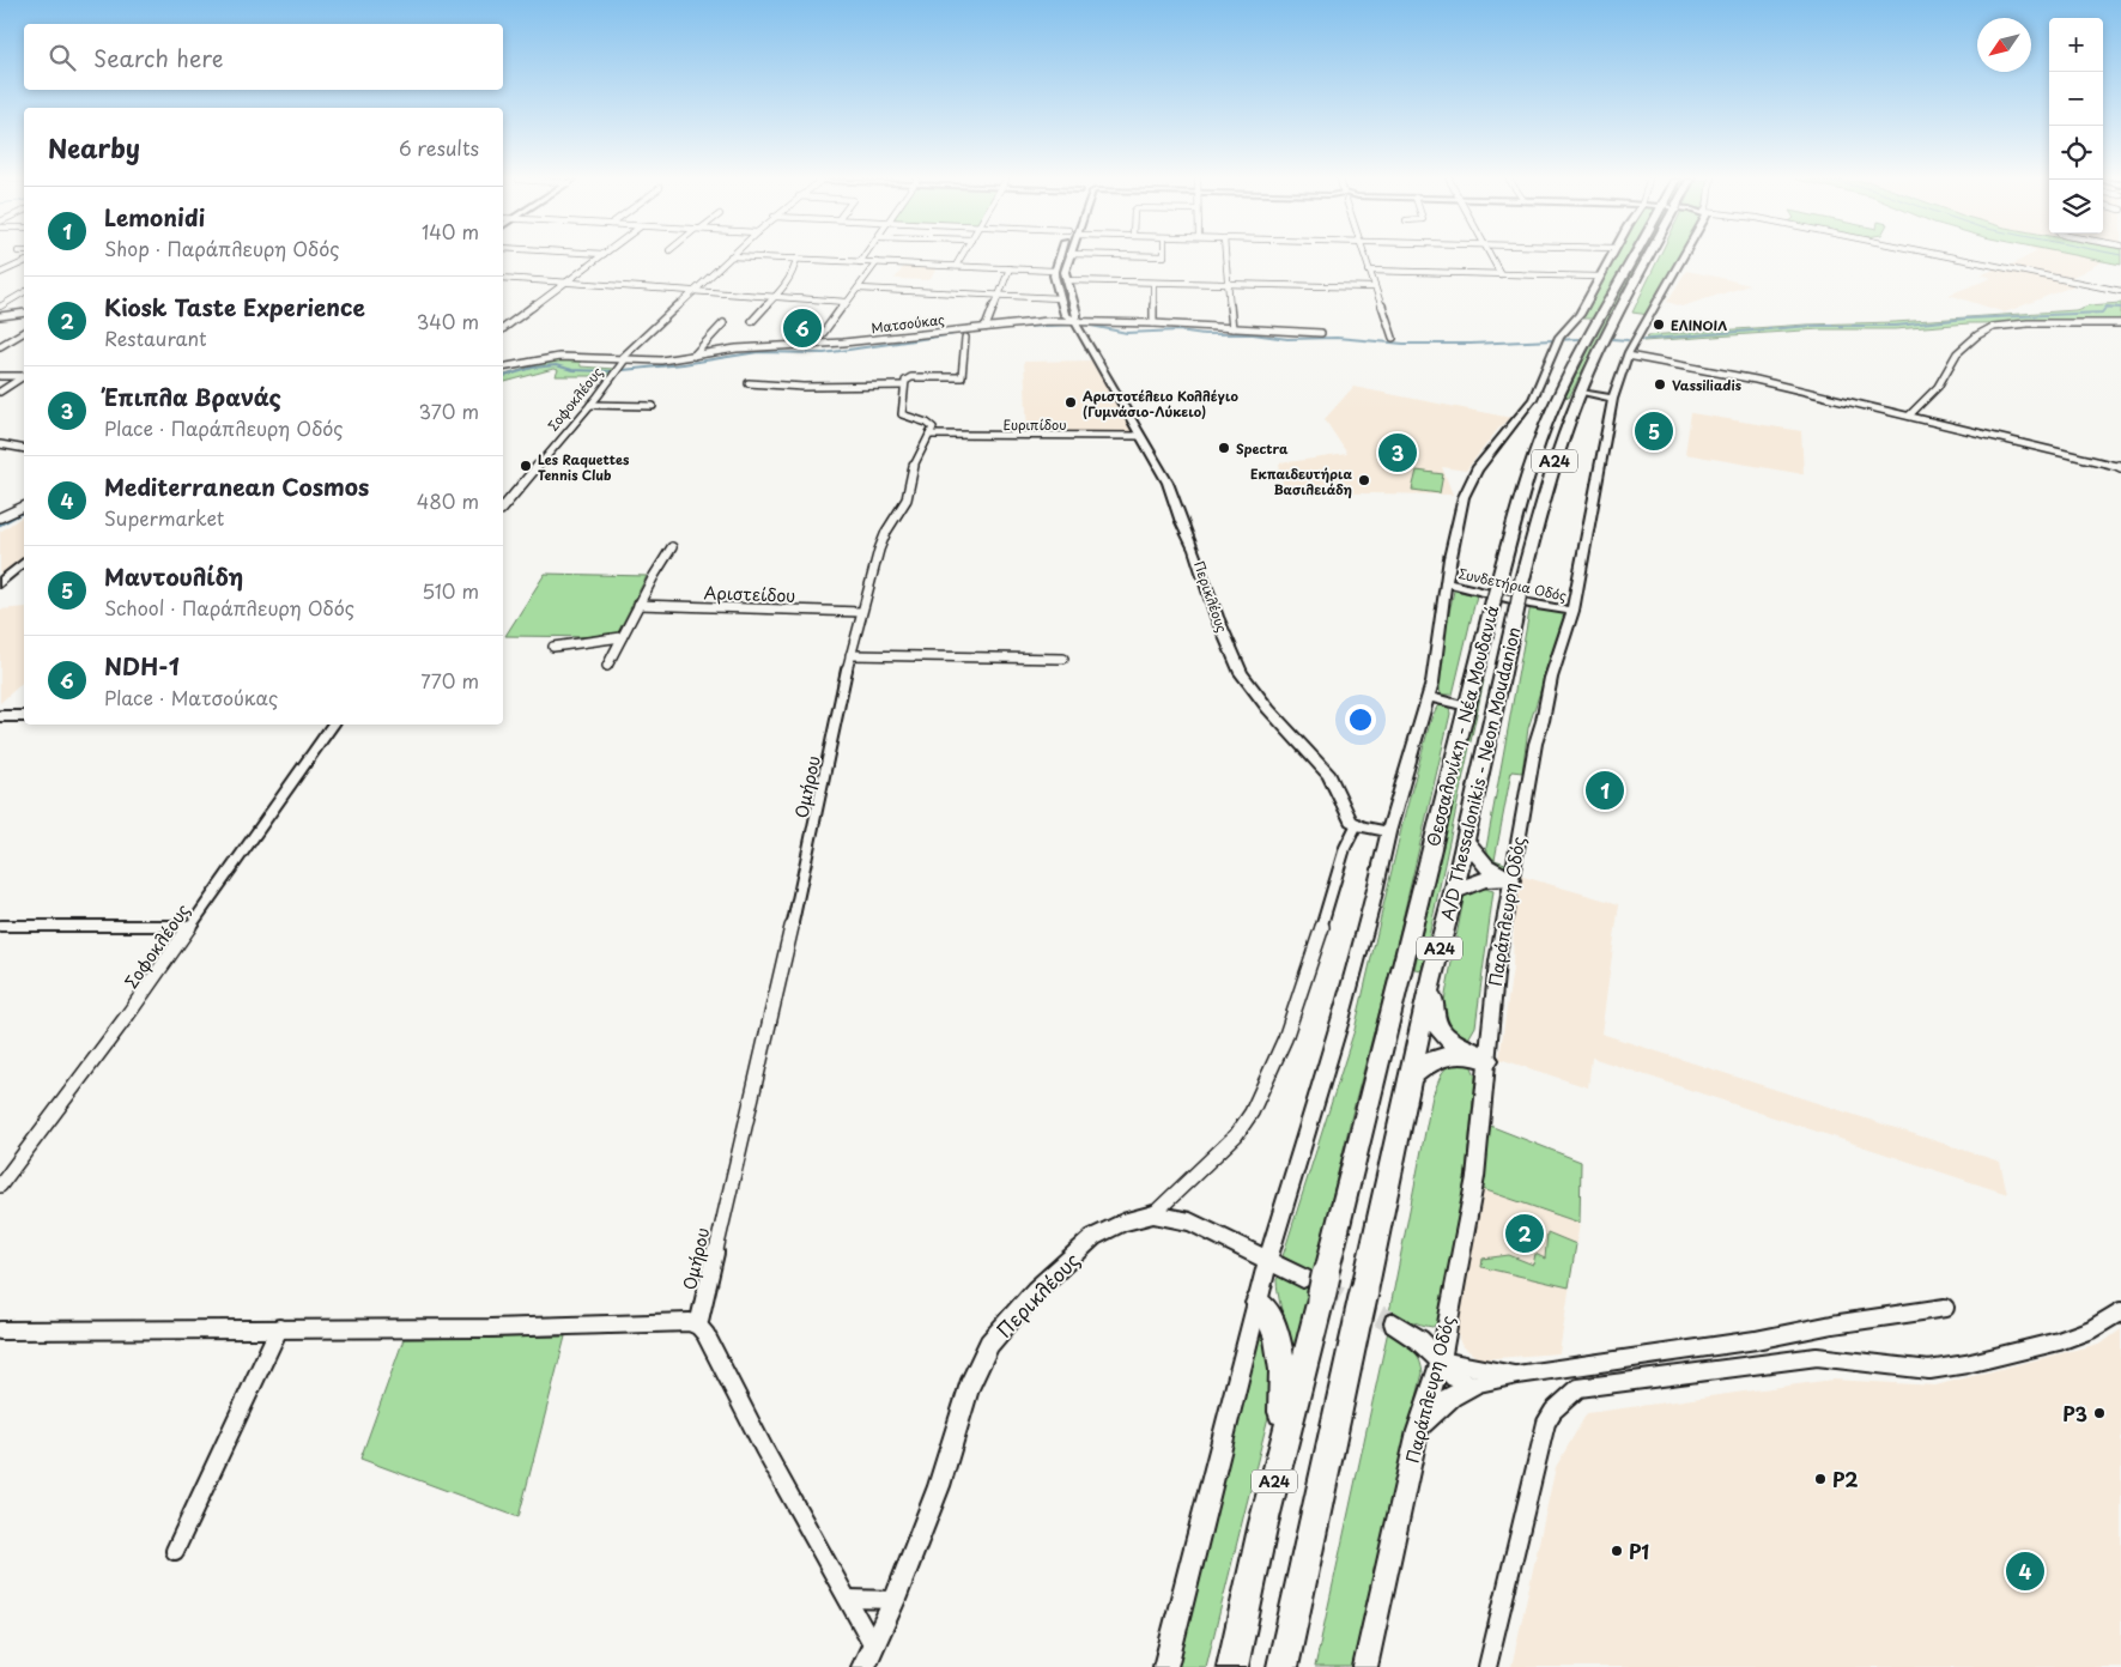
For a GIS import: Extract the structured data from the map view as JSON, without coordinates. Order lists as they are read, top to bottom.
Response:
{
  "streets": {
    "highway": ["Α24", "Θεσσαλονίκη - Νέα Μουδανιά", "A/D Thessalonikis - Neon Moudanion"],
    "street": [
      "Ματσούκας",
      "Σοφοκλέους",
      "Ευριπίδου",
      "Συνδετήρια Οδός",
      "Αριστείδου",
      "Περικλέους",
      "Ομήρου",
      "Παράπλευρη Οδός"
    ]
  },
  "crossings": [
    ["Ματσούκας", "Σοφοκλέους"],
    ["Ματσούκας", "Περικλέους"],
    ["Ευριπίδου", "Περικλέους"],
    ["Ευριπίδου", "Ομήρου"],
    ["Α24", "Περικλέους"],
    ["Α24", "Θεσσαλονίκη - Νέα Μουδανιά"],
    ["Συνδετήρια Οδός", "Παράπλευρη Οδός"],
    ["Αριστείδου", "Ομήρου"],
    ["Περικλέους", "Θεσσαλονίκη - Νέα Μουδανιά"],
    ["Θεσσαλονίκη - Νέα Μουδανιά", "A/D Thessalonikis - Neon Moudanion"]
  ],
  "places": [
    "ΕΛΙΝΟΙΛ",
    "Vassiliadis",
    "Αριστοτέλειο Κολλέγιο (Γυμνάσιο-Λύκειο)",
    "Spectra",
    "Les Raquettes Tennis Club",
    "Εκπαιδευτήρια Βασιλειάδη",
    "P3",
    "P2",
    "P1"
  ],
  "north": "bottom left",
  "page": {
    "map_buttons": ["+", "−"],
    "search": "Search here",
    "heading": ["Nearby", "6 results"],
    "list": [
      {
        "mark": "1",
        "name": "Lemonidi",
        "note": "Shop · Παράπλευρη Οδός",
        "value": "140 m"
      },
      {
        "mark": "2",
        "name": "Kiosk Taste Experience",
        "note": "Restaurant",
        "value": "340 m"
      },
      {
        "mark": "3",
        "name": "Έπιπλα Βρανάς",
        "note": "Place · Παράπλευρη Οδός",
        "value": "370 m"
      },
      {
        "mark": "4",
        "name": "Mediterranean Cosmos",
        "note": "Supermarket",
        "value": "480 m"
      },
      {
        "mark": "5",
        "name": "Μαντουλίδη",
        "note": "School · Παράπλευρη Οδός",
        "value": "510 m"
      },
      {
        "mark": "6",
        "name": "NDH-1",
        "note": "Place · Ματσούκας",
        "value": "770 m"
      }
    ],
    "pins": [
      "6",
      "5",
      "3",
      "1",
      "2",
      "4"
    ]
  }
}
